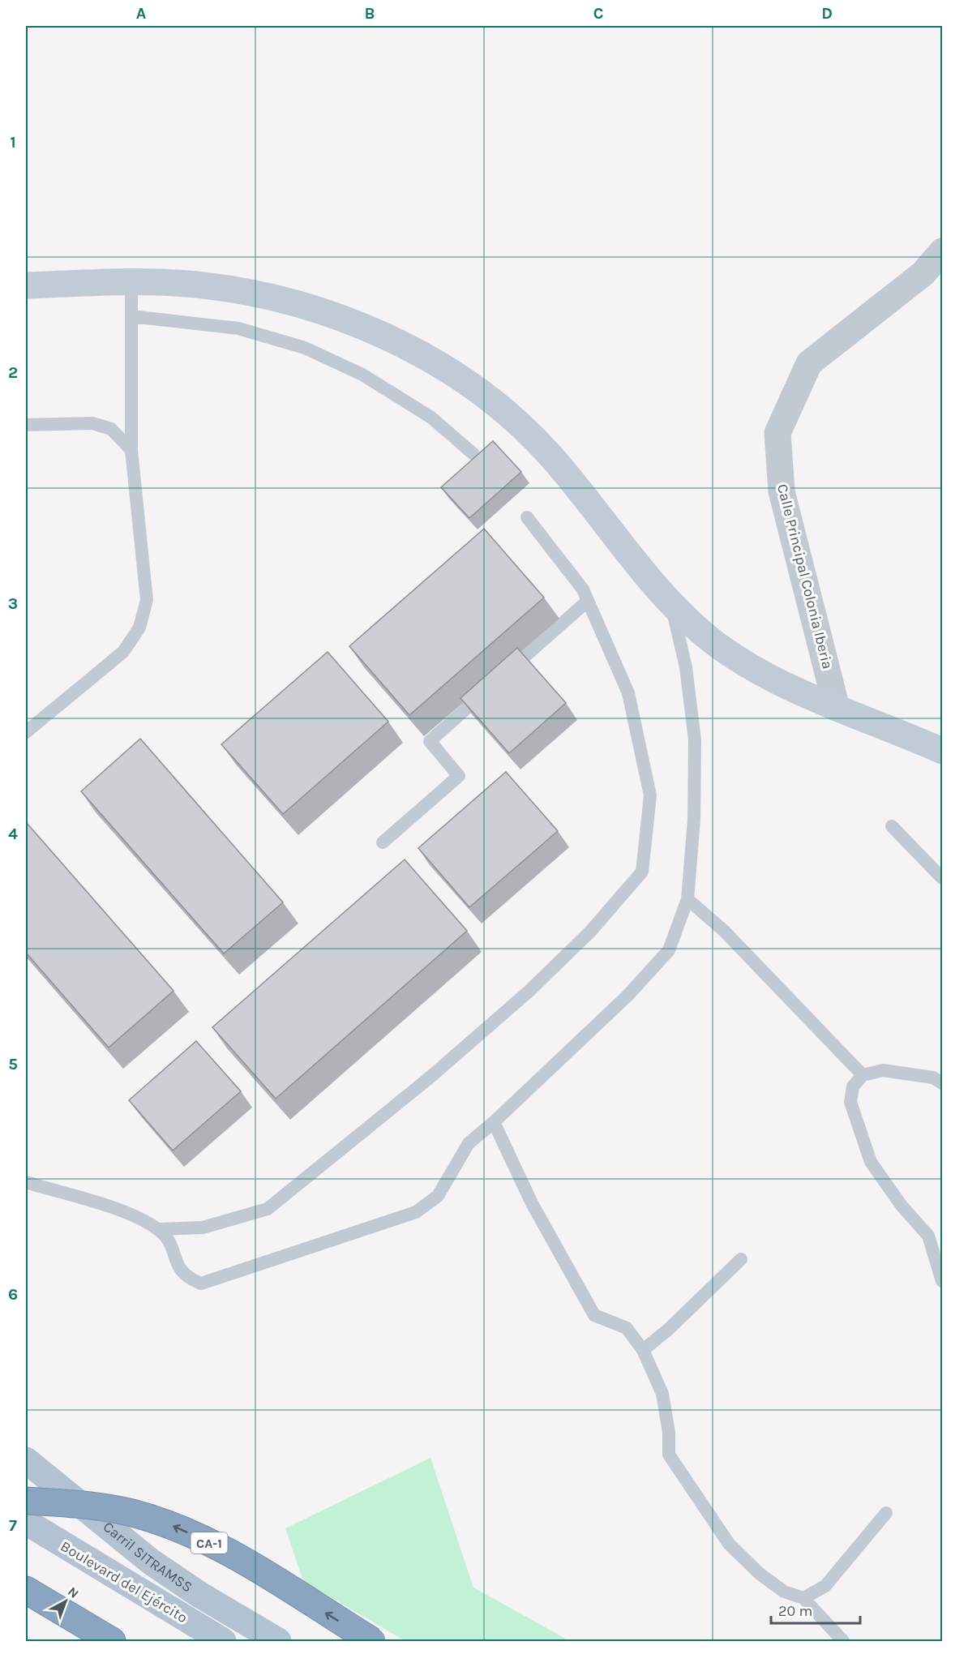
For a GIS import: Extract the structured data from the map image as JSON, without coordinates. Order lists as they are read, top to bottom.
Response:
{
  "streets": {
    "highway": ["CA-1"],
    "main road": ["Carril SITRAMSS", "Boulevard del Ejército"],
    "street": ["Calle Principal Colonia Iberia"]
  },
  "scale_bar": "20 m",
  "north": "top right",
  "grid": {
    "columns": [
      "A",
      "B",
      "C",
      "D"
    ],
    "rows": [
      "1",
      "2",
      "3",
      "4",
      "5",
      "6",
      "7"
    ]
  }
}
